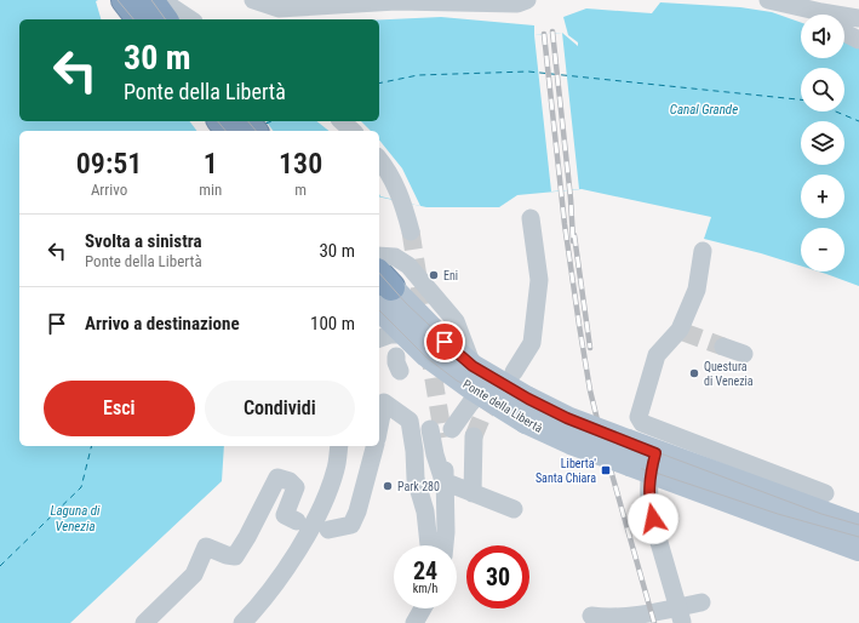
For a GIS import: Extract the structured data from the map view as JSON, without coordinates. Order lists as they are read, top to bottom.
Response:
{
  "streets": {
    "main road": ["Ponte della Libertà"]
  },
  "water": ["Canal Grande", "Laguna di Venezia"],
  "places": {
    "other": ["Eni", "Questura di Venezia", "Park 280"],
    "transit": ["Liberta' Santa Chiara"]
  },
  "page": {
    "map_buttons": ["+", "−"],
    "turn": ["30 m", "Ponte della Libertà"],
    "eta": [
      "09:51",
      "Arrivo",
      "1",
      "min",
      "130",
      "m"
    ],
    "list": [
      {
        "name": "Svolta a sinistra",
        "note": "Ponte della Libertà",
        "value": "30 m"
      },
      {
        "name": "Arrivo a destinazione",
        "value": "100 m"
      }
    ],
    "buttons": ["Esci", "Condividi"],
    "speed": "24 km/h",
    "limit": "30"
  }
}
